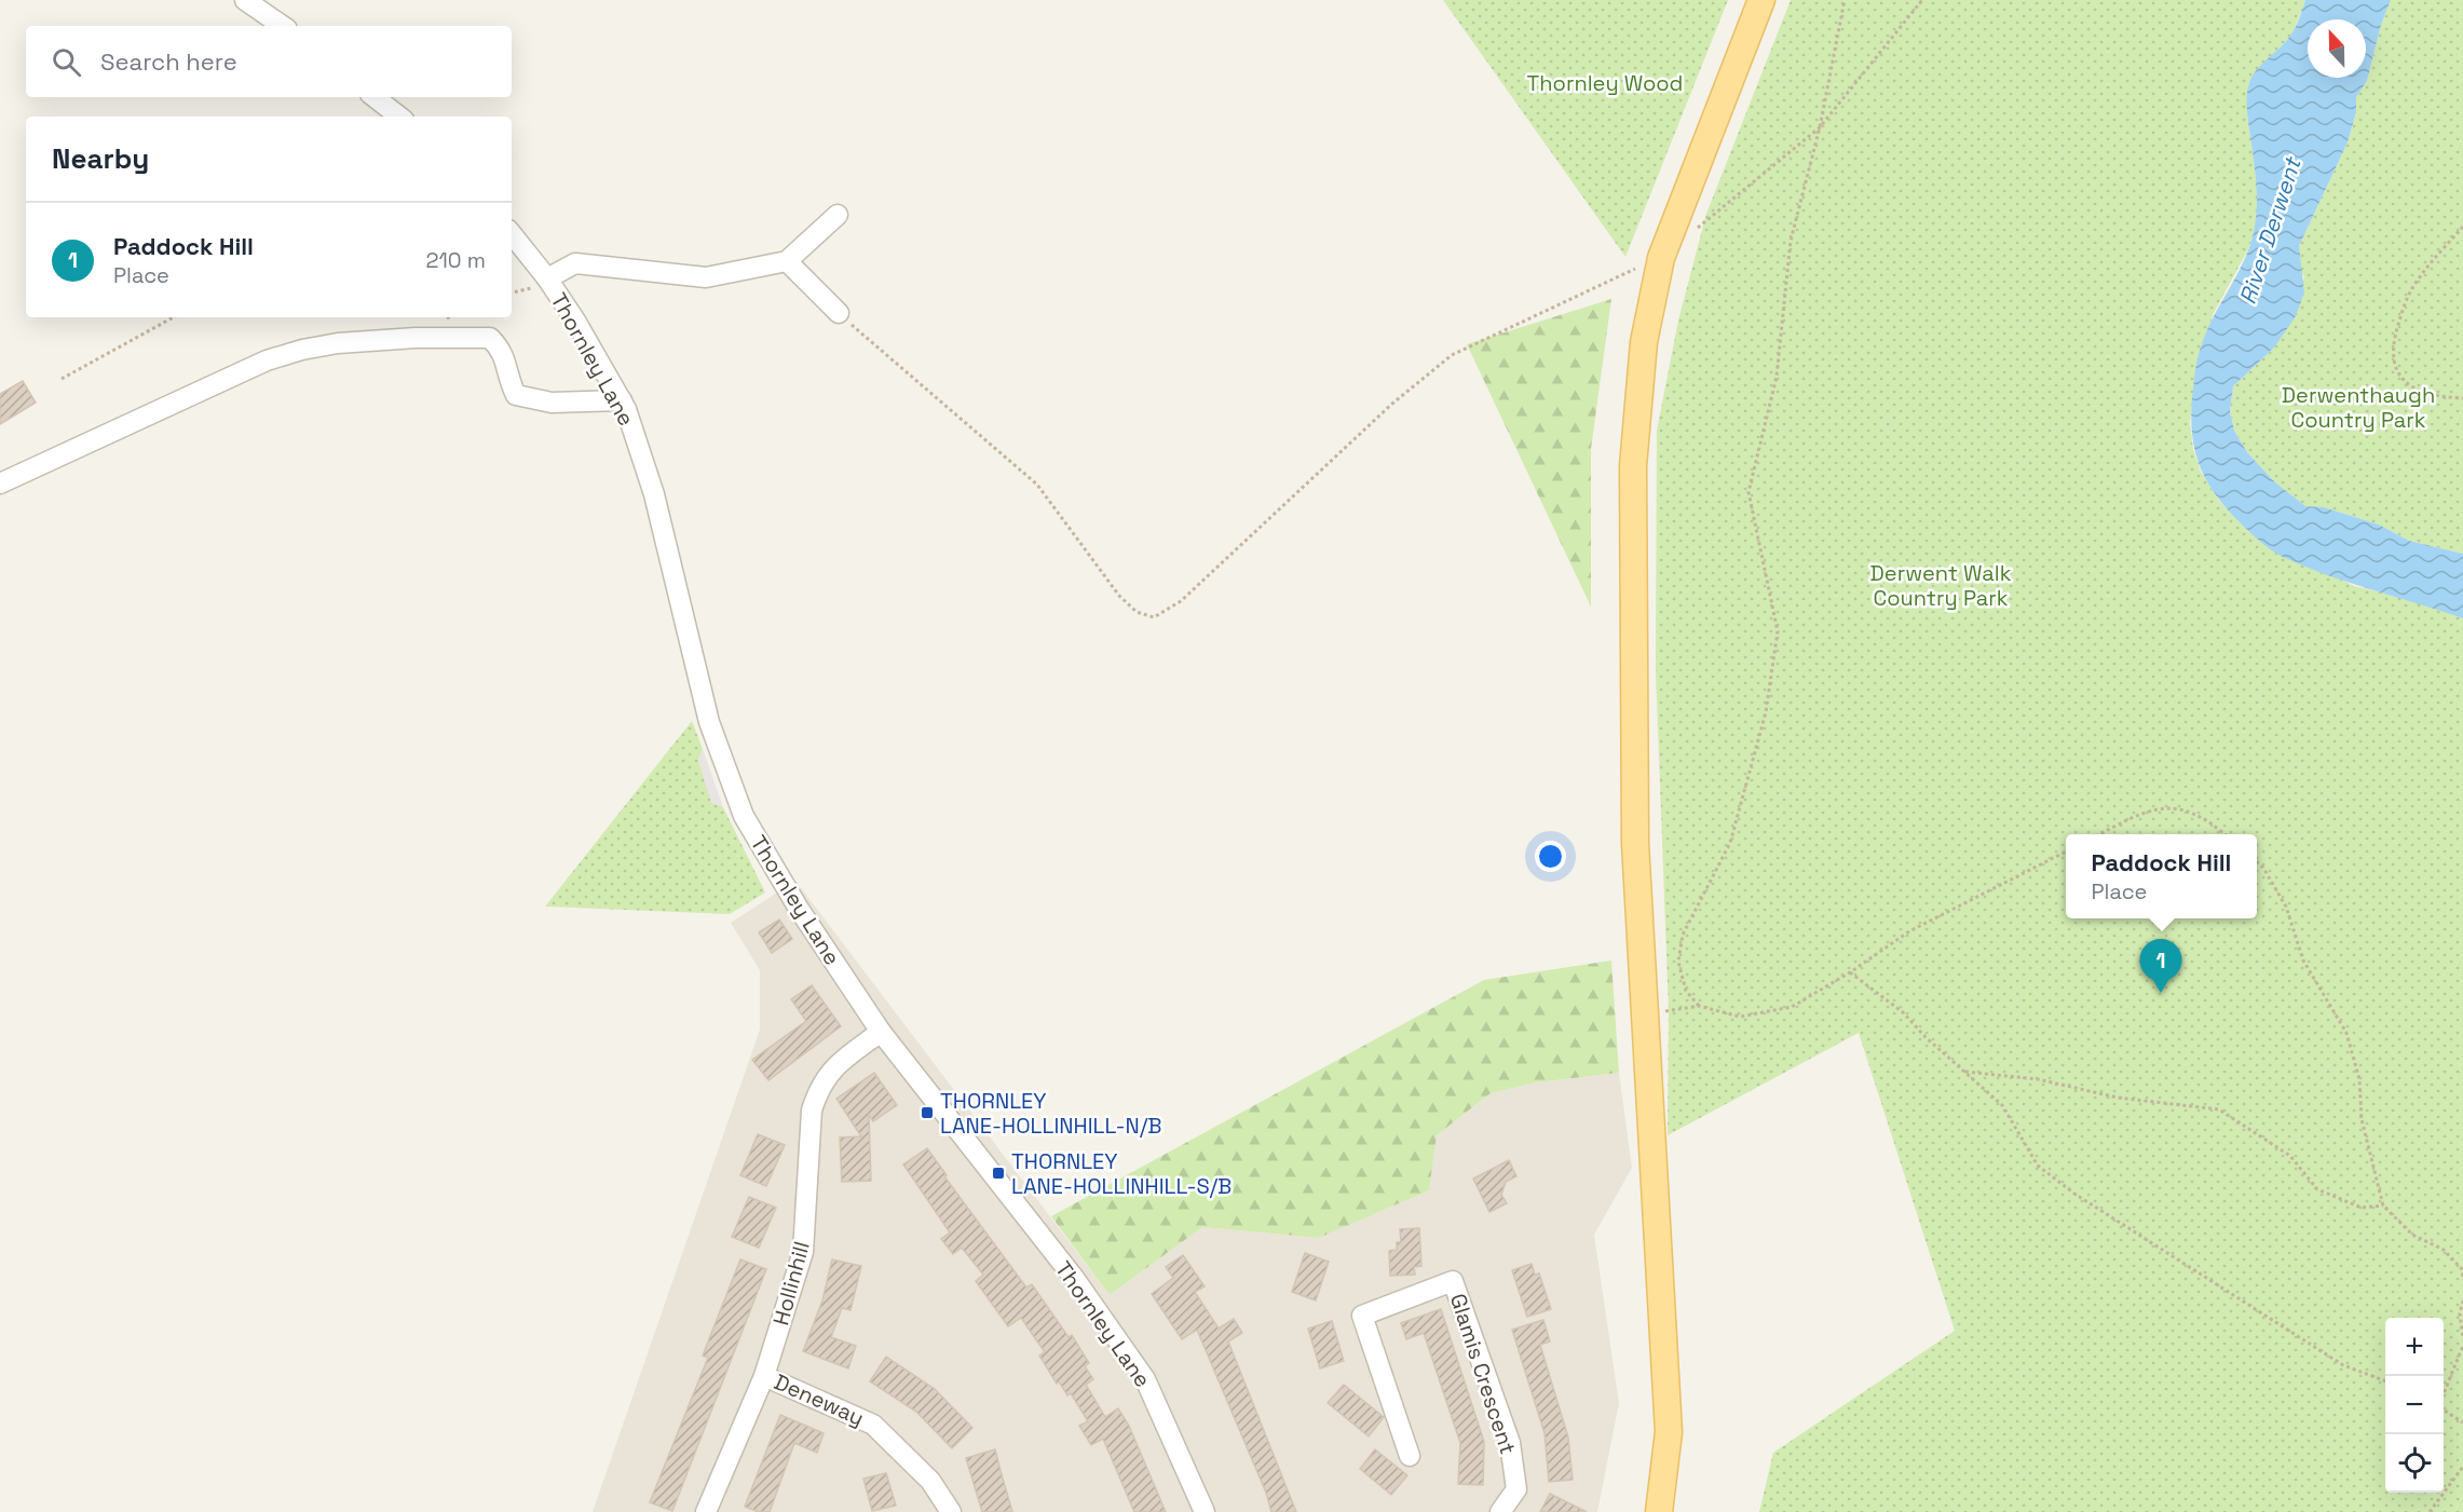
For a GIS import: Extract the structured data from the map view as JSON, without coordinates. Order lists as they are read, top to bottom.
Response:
{
  "streets": {
    "street": [
      "Thornley Lane",
      "Hollinhill",
      "Glamis Crescent",
      "Deneway"
    ]
  },
  "crossings": [
    ["Thornley Lane", "Hollinhill"],
    ["Hollinhill", "Deneway"]
  ],
  "water": ["River Derwent"],
  "parks": ["Thornley Wood", "Derwenthaugh Country Park", "Derwent Walk Country Park"],
  "places": {
    "transit": ["THORNLEY LANE-HOLLINHILL-N/B", "THORNLEY LANE-HOLLINHILL-S/B"]
  },
  "north": "top",
  "page": {
    "search": "Search here",
    "heading": "Nearby",
    "list": [
      {
        "mark": "1",
        "name": "Paddock Hill",
        "note": "Place",
        "value": "210 m"
      }
    ],
    "popup": ["Paddock Hill", "Place"],
    "pins": "1",
    "map_buttons": ["+", "−"]
  }
}
